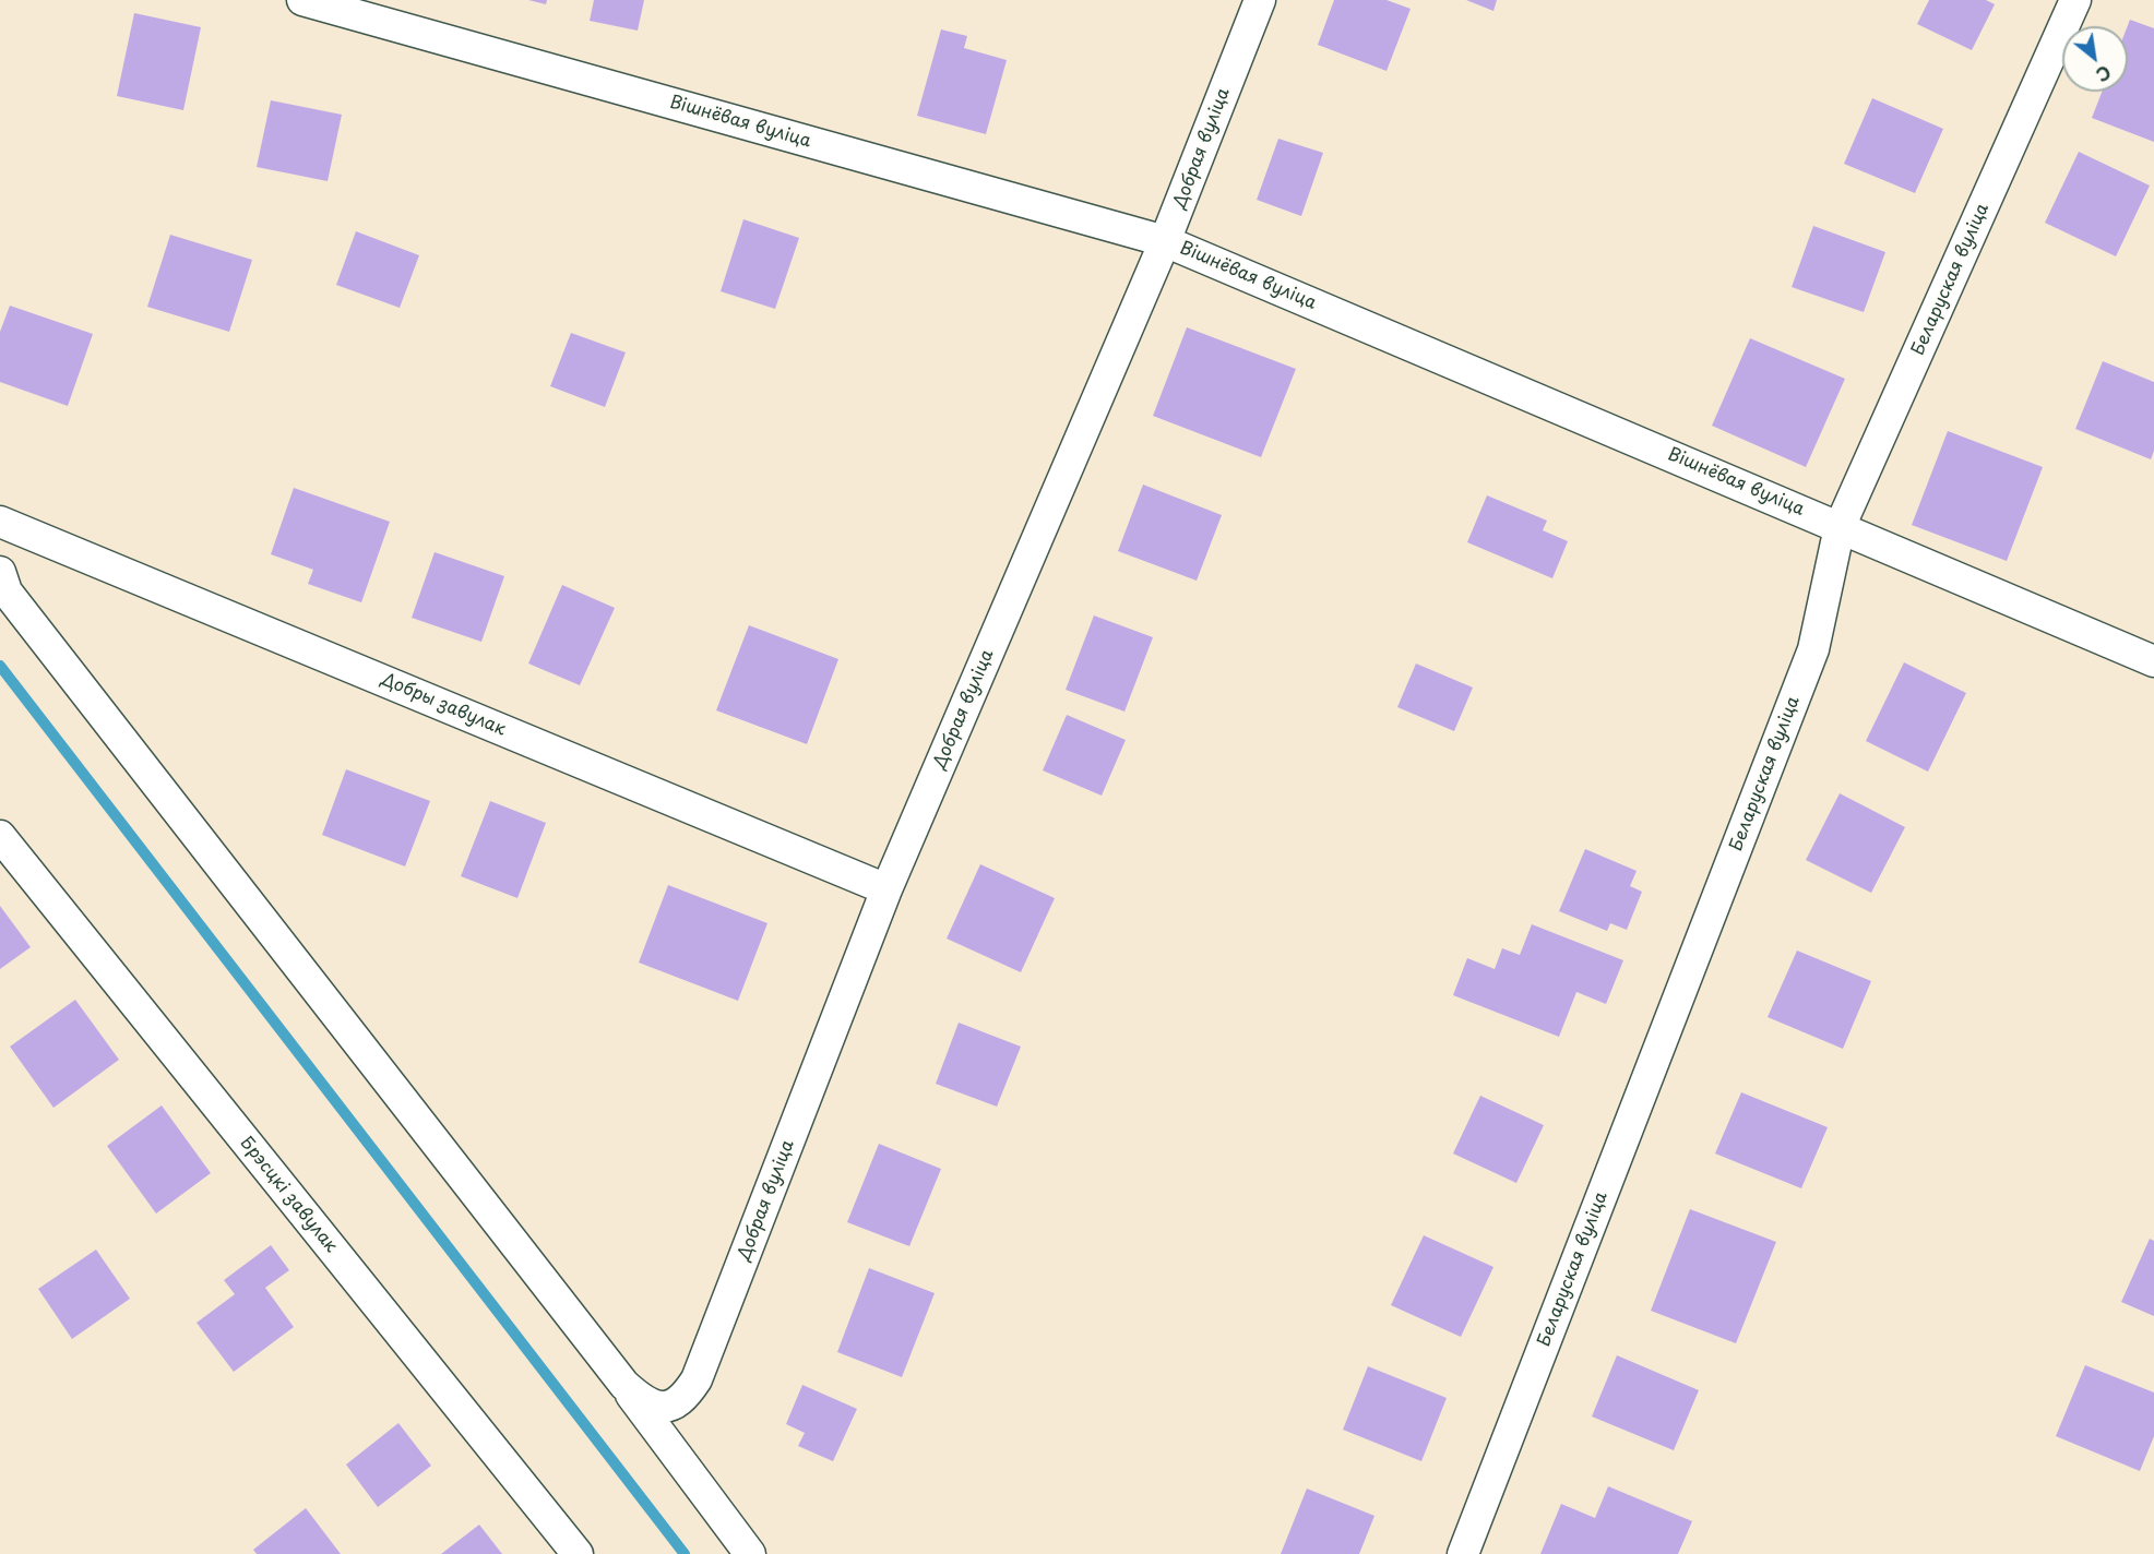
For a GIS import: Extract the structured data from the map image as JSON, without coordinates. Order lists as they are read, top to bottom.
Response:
{
  "streets": {
    "street": [
      "Вішнёвая вуліца",
      "Добрая вуліца",
      "Беларуская вуліца",
      "Добры завулак",
      "Брэсцкі завулак"
    ]
  },
  "crossings": [
    ["Вішнёвая вуліца", "Добрая вуліца"],
    ["Вішнёвая вуліца", "Беларуская вуліца"],
    ["Добрая вуліца", "Добры завулак"]
  ],
  "north": "bottom right"
}
